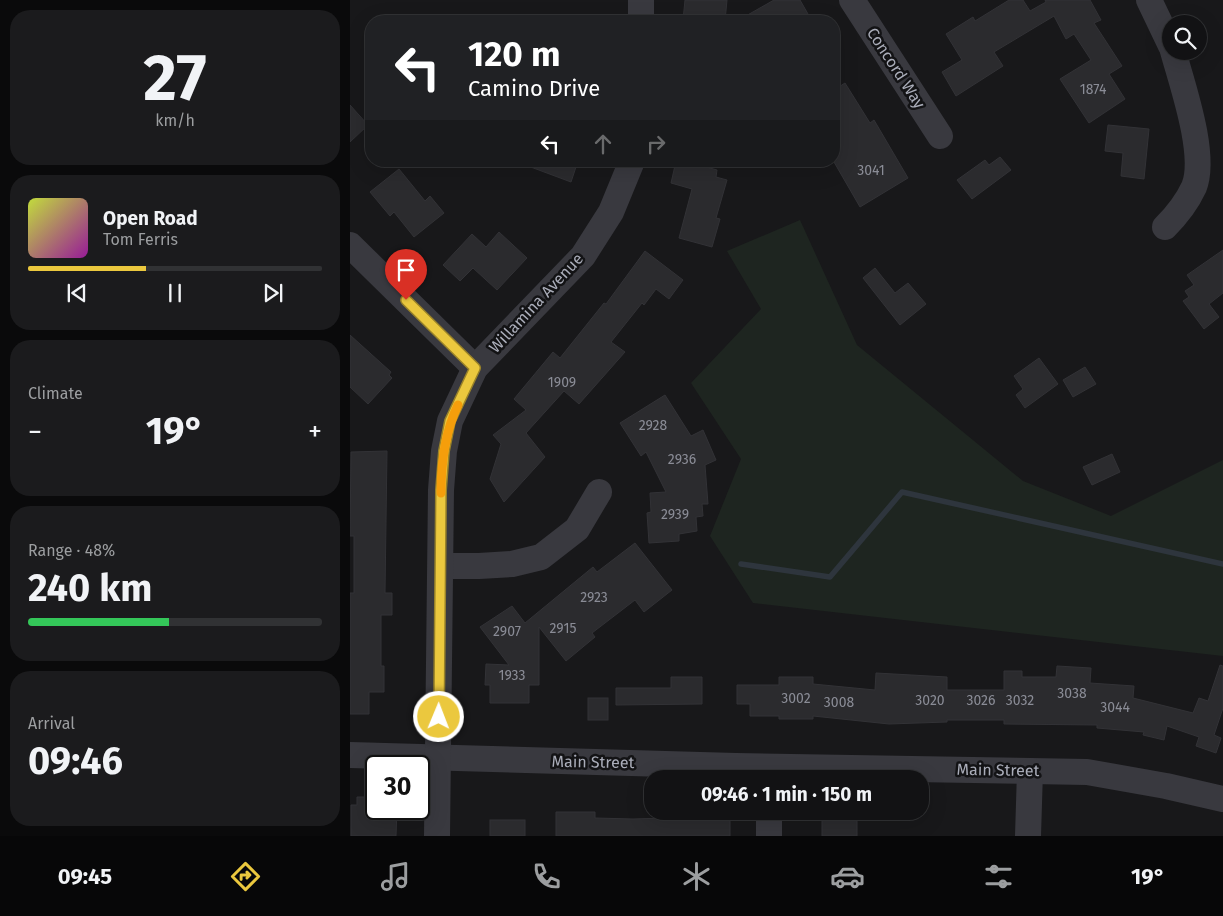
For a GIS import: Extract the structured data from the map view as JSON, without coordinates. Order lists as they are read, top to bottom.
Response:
{
  "streets": {
    "street": ["Concord Way", "Willamina Avenue", "Main Street"]
  },
  "crossings": [
    ["Willamina Avenue", "Main Street"]
  ],
  "house_numbers": [
    "1874",
    "3041",
    "1909",
    "2928",
    "2936",
    "2939",
    "2923",
    "2915",
    "2907",
    "1933",
    "3038",
    "3002",
    "3020",
    "3026",
    "3032",
    "3008",
    "3044"
  ],
  "page": {
    "tile": [
      ["27", "km/h"],
      "Climate",
      ["Range · 48%", "240 km"],
      ["Arrival", "09:46"]
    ],
    "turn": ["120 m", "Camino Drive"],
    "song": ["Open Road", "Tom Ferris"],
    "heat": ["−", "19°", "+"],
    "limit": "30",
    "trip": "09:46 · 1 min · 150 m",
    "tabs": ["09:45", "19°"]
  }
}
